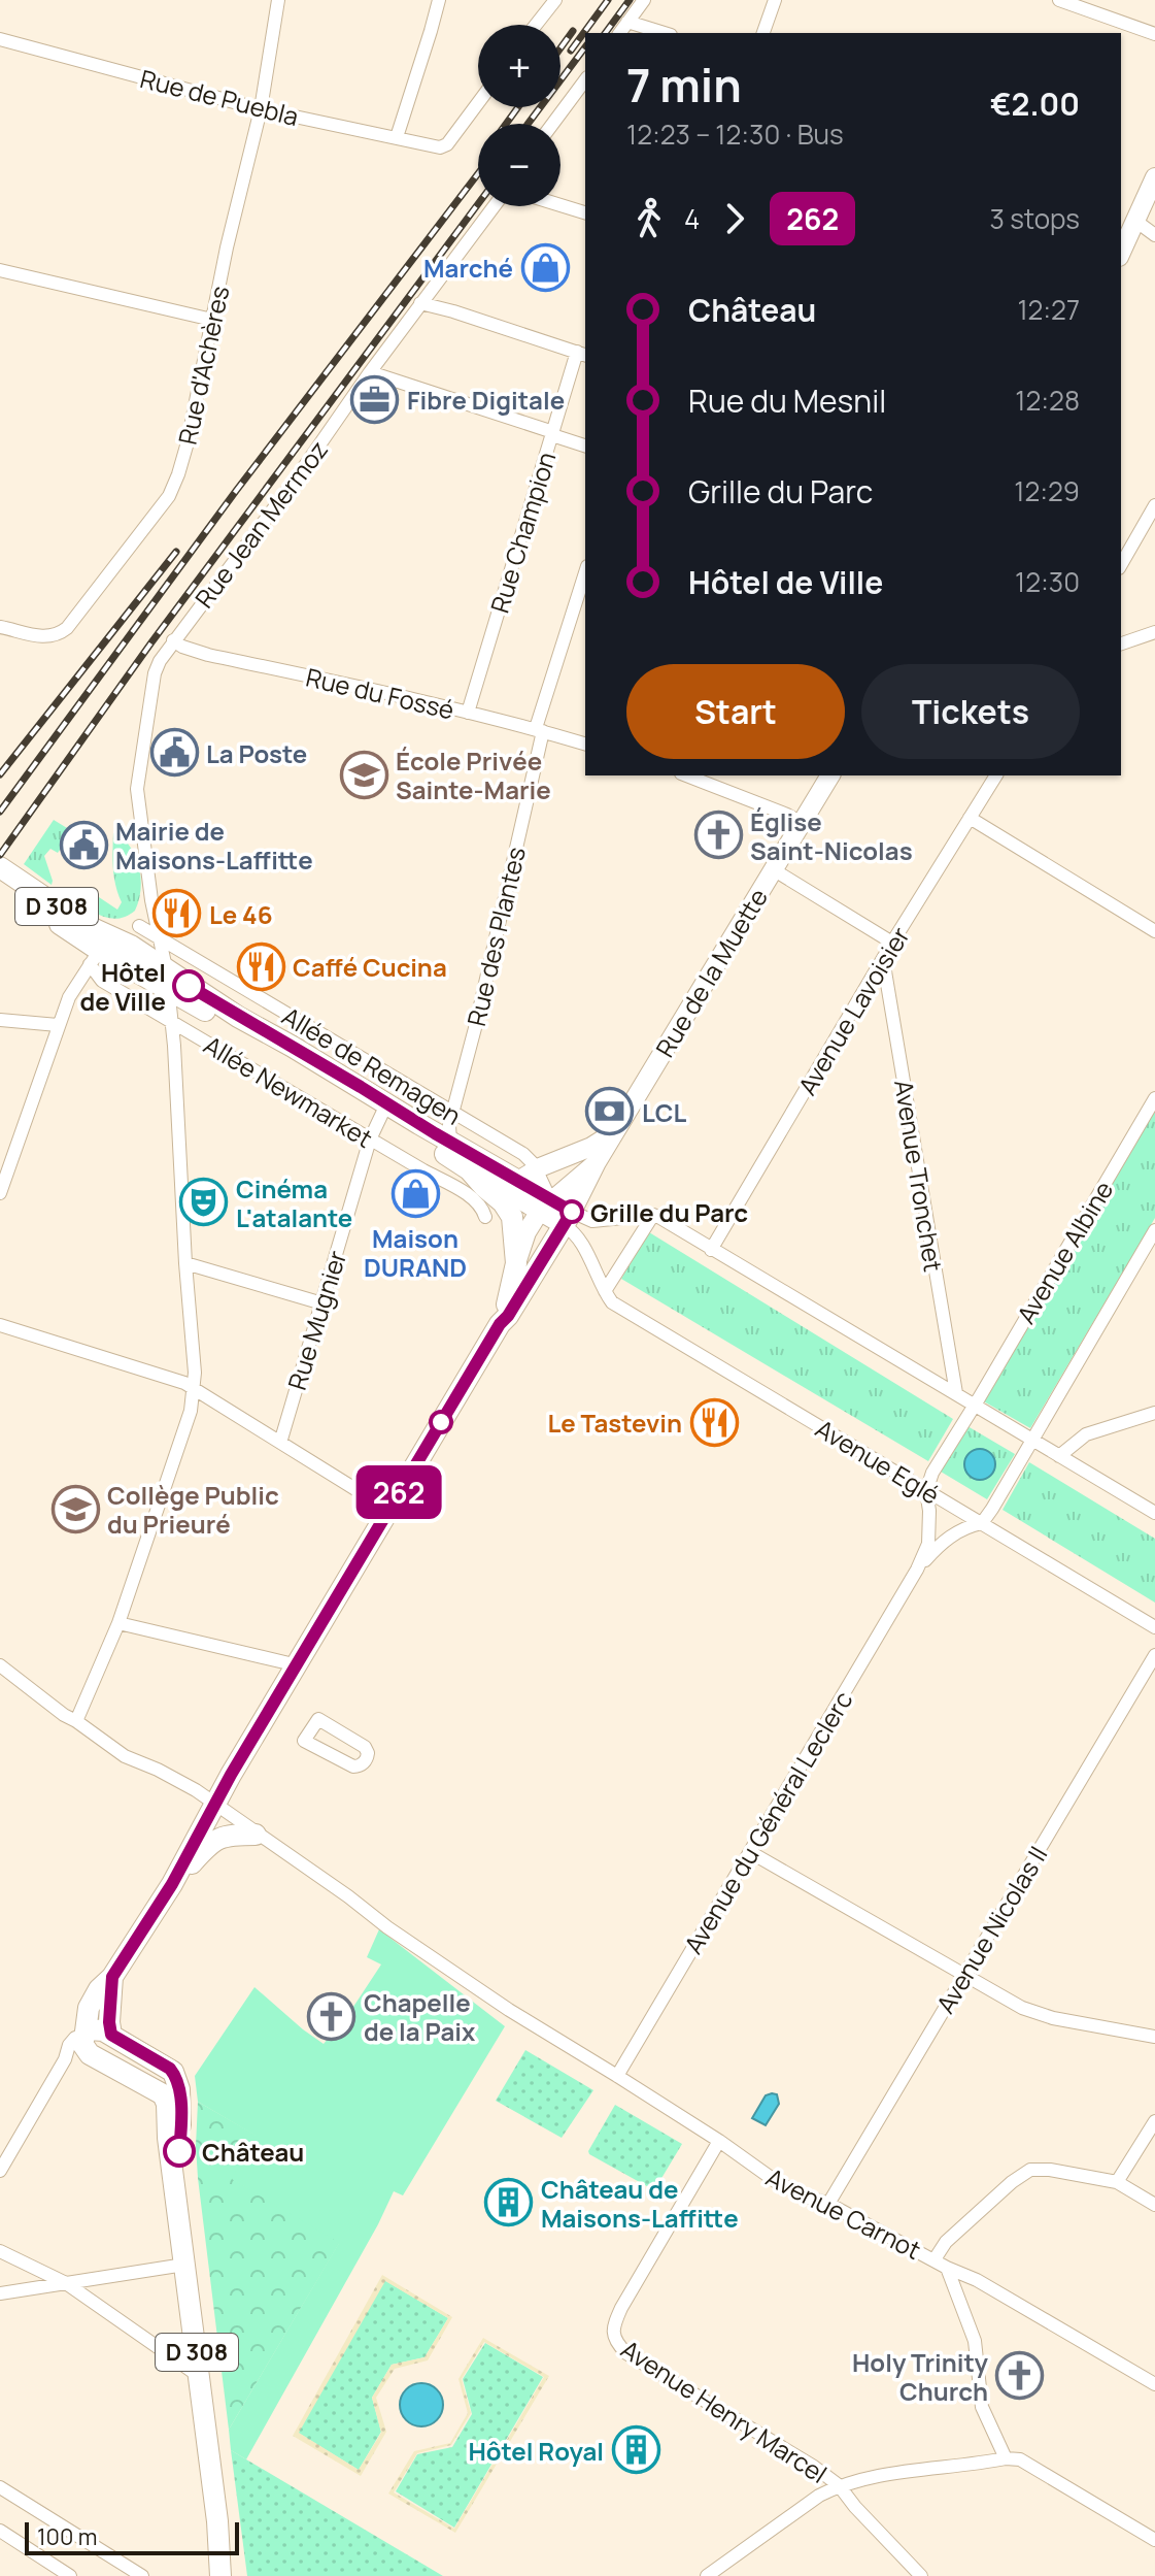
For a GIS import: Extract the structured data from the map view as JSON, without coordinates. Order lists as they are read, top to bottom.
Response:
{
  "streets": {
    "main road": ["D 308"],
    "street": [
      "Rue de Puebla",
      "Rue d'Achères",
      "Rue Jean Mermoz",
      "Rue Champion",
      "Rue du Fossé",
      "Rue des Plantes",
      "Rue de la Muette",
      "Avenue Lavoisier",
      "Allée de Remagen",
      "Allée Newmarket",
      "Avenue Tronchet",
      "Avenue Albine",
      "Rue Mugnier",
      "Avenue Eglé",
      "Avenue du Général Leclerc",
      "Avenue Nicolas II",
      "Avenue Carnot",
      "Avenue Henry Marcel"
    ]
  },
  "crossings": [
    ["Rue de Puebla", "Rue d'Achères"],
    ["Rue Jean Mermoz", "Rue du Fossé"],
    ["Rue Jean Mermoz", "D 308"],
    ["Rue Jean Mermoz", "Allée de Remagen"],
    ["Rue Jean Mermoz", "Allée Newmarket"],
    ["Rue Jean Mermoz", "Avenue Carnot"],
    ["Rue Champion", "Rue du Fossé"],
    ["Rue du Fossé", "Rue des Plantes"],
    ["D 308", "Rue des Plantes"],
    ["D 308", "Rue de la Muette"],
    ["D 308", "Allée de Remagen"],
    ["D 308", "Allée Newmarket"],
    ["D 308", "Rue Mugnier"],
    ["D 308", "Avenue Eglé"],
    ["D 308", "Avenue Carnot"],
    ["Rue des Plantes", "Allée de Remagen"],
    ["Rue de la Muette", "Allée de Remagen"],
    ["Rue de la Muette", "Avenue Eglé"],
    ["Avenue Lavoisier", "Avenue Tronchet"],
    ["Allée de Remagen", "Allée Newmarket"],
    ["Allée Newmarket", "Rue Mugnier"],
    ["Avenue Albine", "Avenue du Général Leclerc"],
    ["Avenue Eglé", "Avenue du Général Leclerc"],
    ["Avenue du Général Leclerc", "Avenue Carnot"],
    ["Avenue Nicolas II", "Avenue Carnot"],
    ["Avenue Carnot", "Avenue Henry Marcel"]
  ],
  "places": {
    "shop": ["Marché", "Maison DURAND"],
    "office": ["Fibre Digitale"],
    "public building": ["La Poste", "Mairie de Maisons-Laffitte"],
    "school or university": ["École Privée Sainte-Marie", "Collège Public du Prieuré"],
    "church": ["Église Saint-Nicolas", "Chapelle de la Paix", "Holy Trinity Church"],
    "restaurant": ["Le 46", "Caffé Cucina", "Le Tastevin"],
    "other": ["Hôtel de Ville", "Grille du Parc", "Château"],
    "bank": ["LCL"],
    "theatre": ["Cinéma L'atalante"],
    "building": ["Château de Maisons-Laffitte", "Hôtel Royal"]
  },
  "lines": ["bus line 262"],
  "scale_bar": "100 m",
  "page": {
    "on_map": "262",
    "map_buttons": ["+", "−"],
    "heading": ["7 min", "12:23 – 12:30 · Bus", "€2.00"],
    "legs": ["4", "262", "3 stops"],
    "list": [
      {
        "name": "Château",
        "value": "12:27"
      },
      {
        "name": "Rue du Mesnil",
        "value": "12:28"
      },
      {
        "name": "Grille du Parc",
        "value": "12:29"
      },
      {
        "name": "Hôtel de Ville",
        "value": "12:30"
      }
    ],
    "buttons": ["Start", "Tickets"],
    "scale": "100 m"
  }
}
